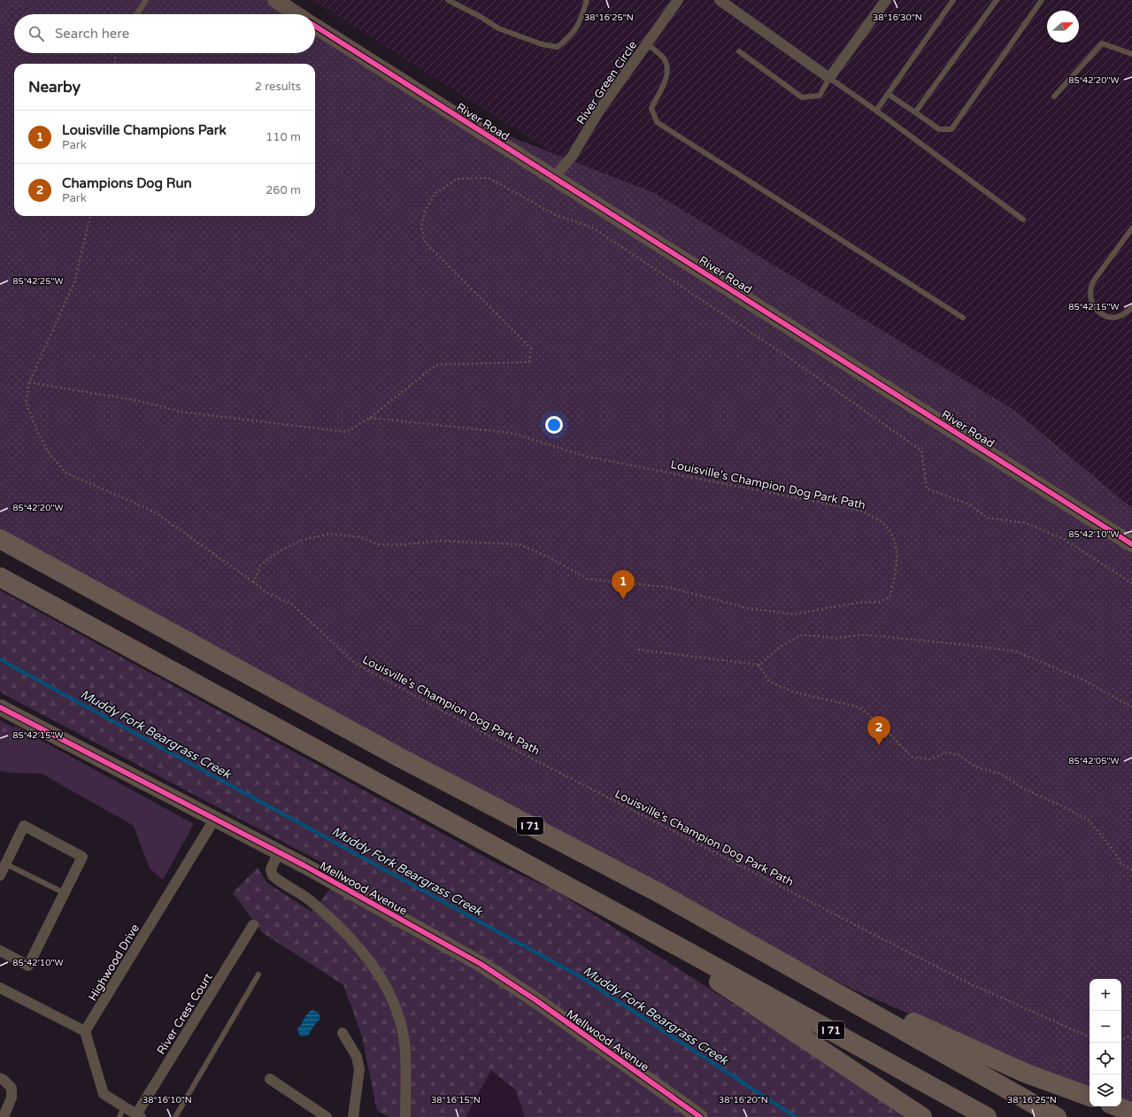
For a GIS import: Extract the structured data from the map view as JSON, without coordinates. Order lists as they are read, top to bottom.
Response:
{
  "streets": {
    "highway": ["I 71"],
    "street": [
      "River Green Circle",
      "River Road",
      "Mellwood Avenue",
      "Highwood Drive",
      "River Crest Court"
    ],
    "path": ["Louisville's Champion Dog Park Path"]
  },
  "crossings": [
    ["River Green Circle", "River Road"],
    ["Mellwood Avenue", "Highwood Drive"]
  ],
  "water": ["Muddy Fork Beargrass Creek"],
  "north": "right",
  "page": {
    "search": "Search here",
    "heading": ["Nearby", "2 results"],
    "list": [
      {
        "mark": "1",
        "name": "Louisville Champions Park",
        "note": "Park",
        "value": "110 m"
      },
      {
        "mark": "2",
        "name": "Champions Dog Run",
        "note": "Park",
        "value": "260 m"
      }
    ],
    "pins": ["1", "2"],
    "map_buttons": ["+", "−"]
  },
  "coordinates": [
    "38°16'25\"N",
    "38°16'30\"N",
    "85°42'20\"W",
    "85°42'25\"W",
    "85°42'15\"W",
    "85°42'10\"W",
    "85°42'05\"W",
    "38°16'10\"N",
    "38°16'15\"N",
    "38°16'20\"N"
  ]
}
